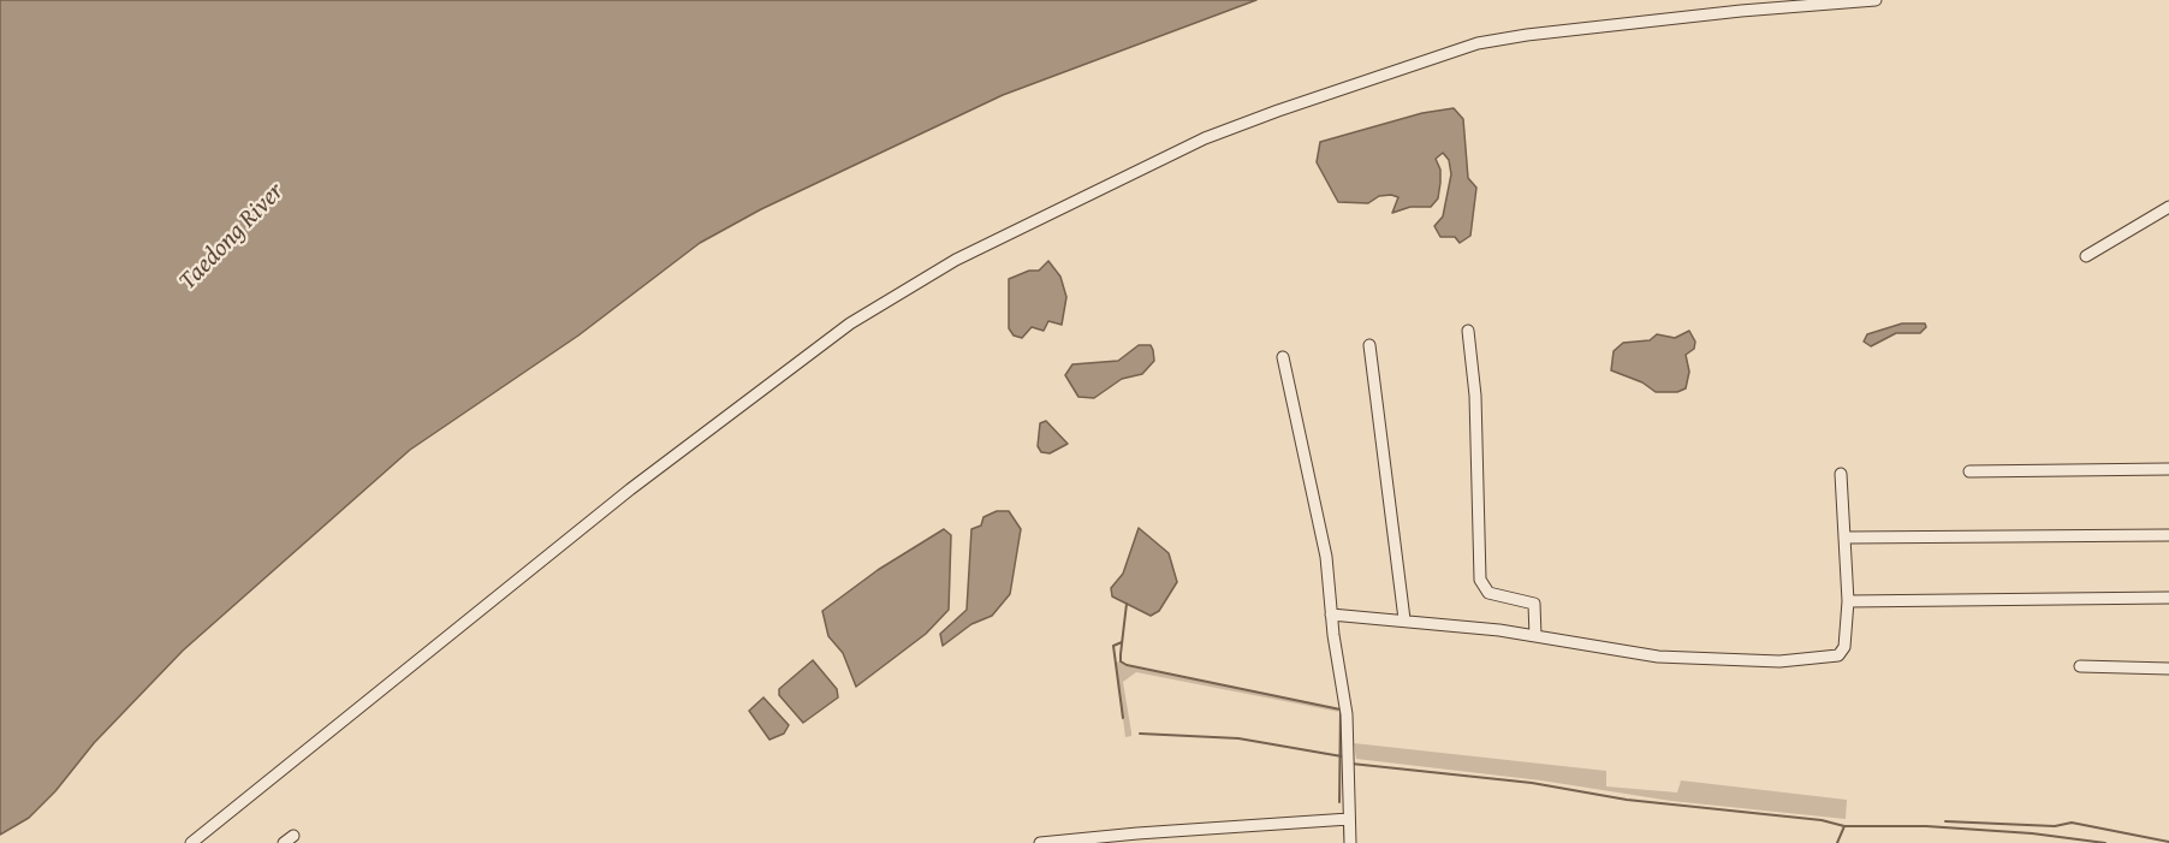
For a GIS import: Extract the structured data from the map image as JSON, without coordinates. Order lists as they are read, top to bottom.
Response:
{
  "water": ["Taedong River"]
}
